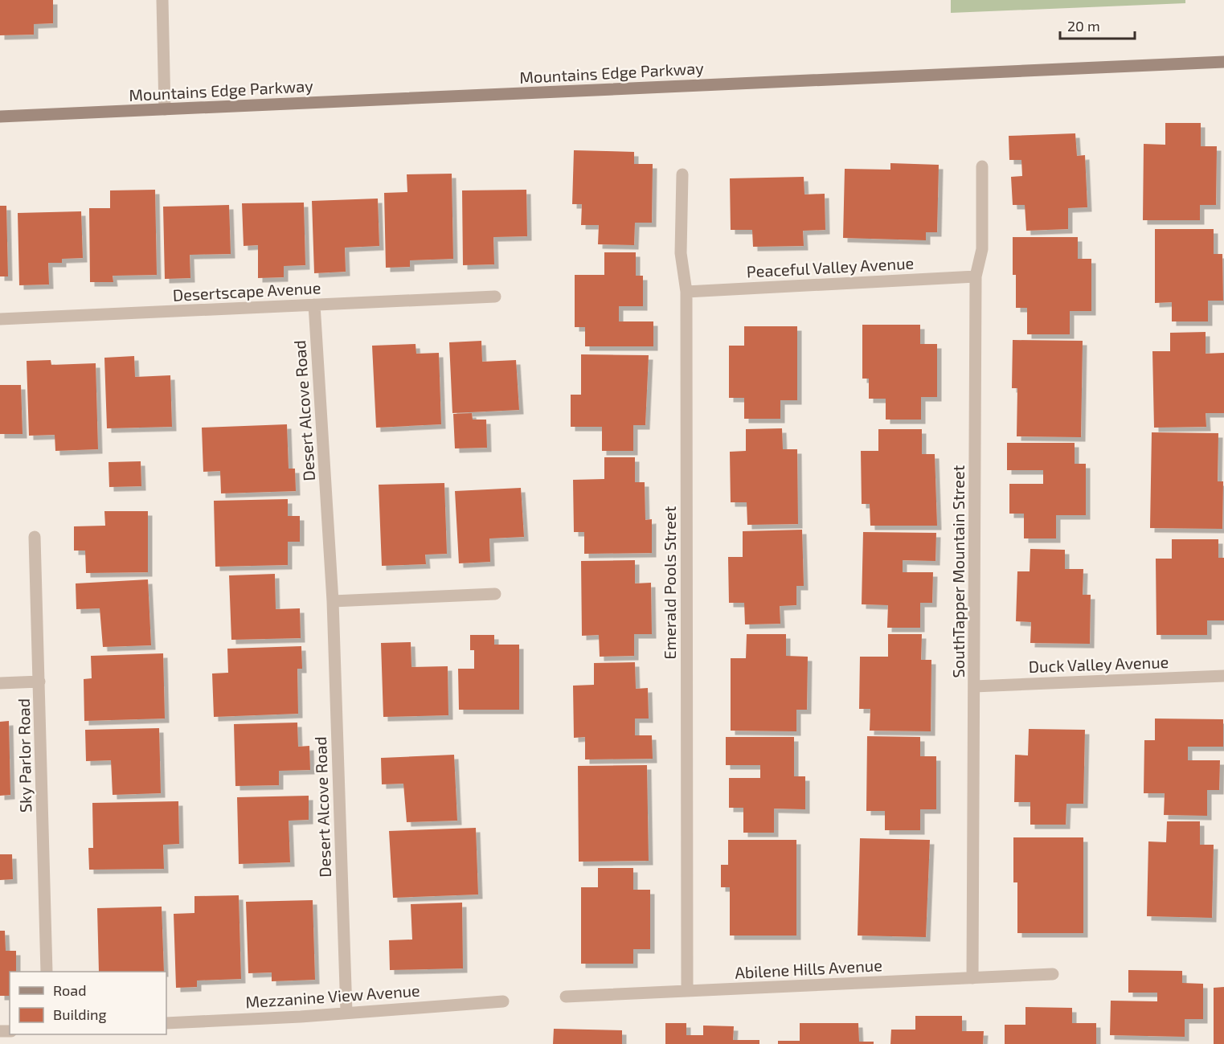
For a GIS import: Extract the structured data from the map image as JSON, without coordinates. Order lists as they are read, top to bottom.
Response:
{
  "streets": {
    "street": [
      "Mountains Edge Parkway",
      "Peaceful Valley Avenue",
      "Desertscape Avenue",
      "Desert Alcove Road",
      "SouthTapper Mountain Street",
      "Emerald Pools Street",
      "Duck Valley Avenue",
      "Sky Parlor Road",
      "Abilene Hills Avenue",
      "Mezzanine View Avenue"
    ]
  },
  "crossings": [
    ["Peaceful Valley Avenue", "SouthTapper Mountain Street"],
    ["Peaceful Valley Avenue", "Emerald Pools Street"],
    ["Desertscape Avenue", "Desert Alcove Road"],
    ["Desert Alcove Road", "Mezzanine View Avenue"],
    ["SouthTapper Mountain Street", "Duck Valley Avenue"],
    ["SouthTapper Mountain Street", "Abilene Hills Avenue"],
    ["Emerald Pools Street", "Abilene Hills Avenue"]
  ],
  "legend": ["Road", "Building"],
  "scale_bar": "20 m"
}
